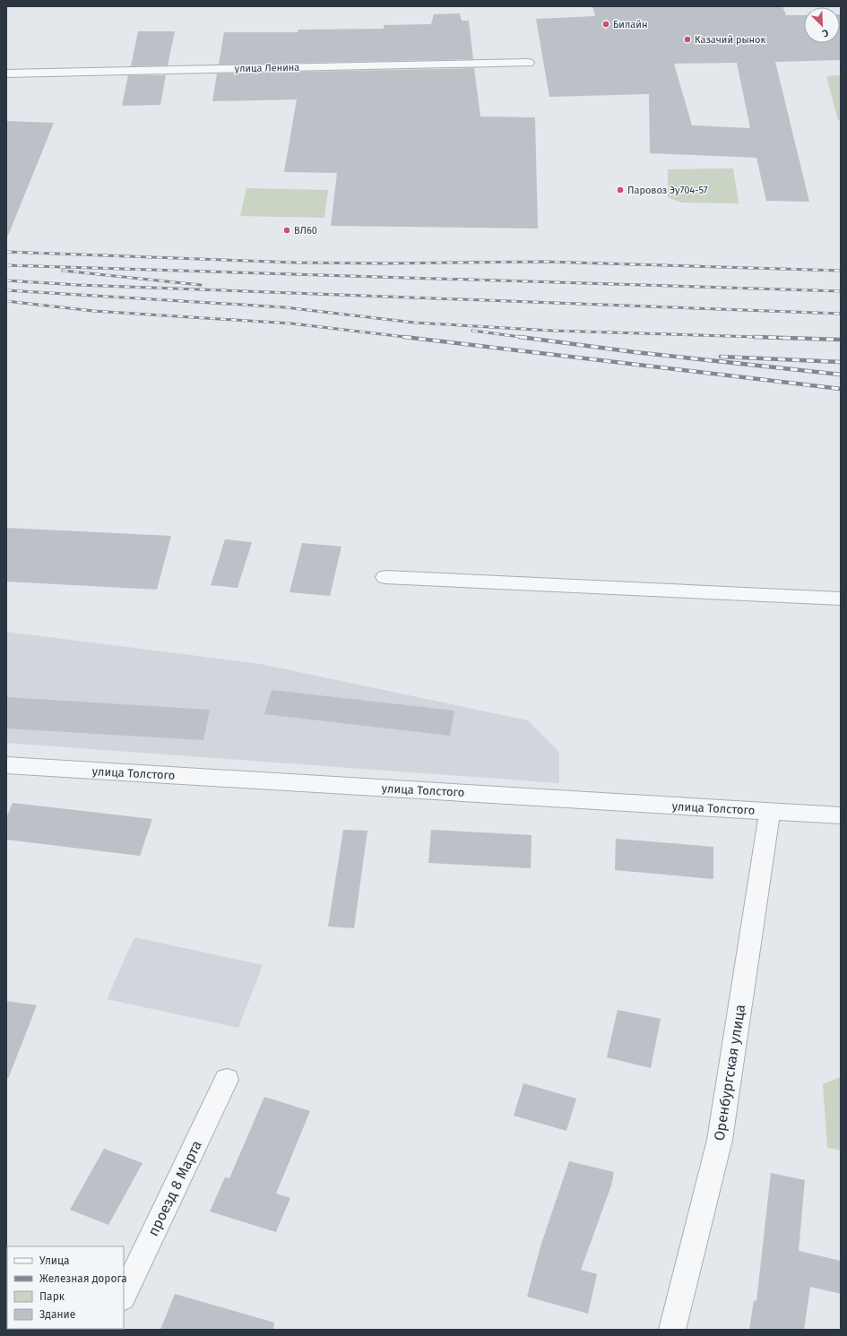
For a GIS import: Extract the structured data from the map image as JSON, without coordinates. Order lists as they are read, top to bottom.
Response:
{
  "streets": {
    "street": [
      "улица Ленина",
      "улица Толстого",
      "Оренбургская улица",
      "проезд 8 Марта"
    ]
  },
  "crossings": [
    ["улица Толстого", "Оренбургская улица"]
  ],
  "places": [
    "Билайн",
    "Казачий рынок",
    "Паровоз Эу704-57",
    "ВЛ60"
  ],
  "legend": [
    "Улица",
    "Железная дорога",
    "Парк",
    "Здание"
  ],
  "north": "bottom right"
}
